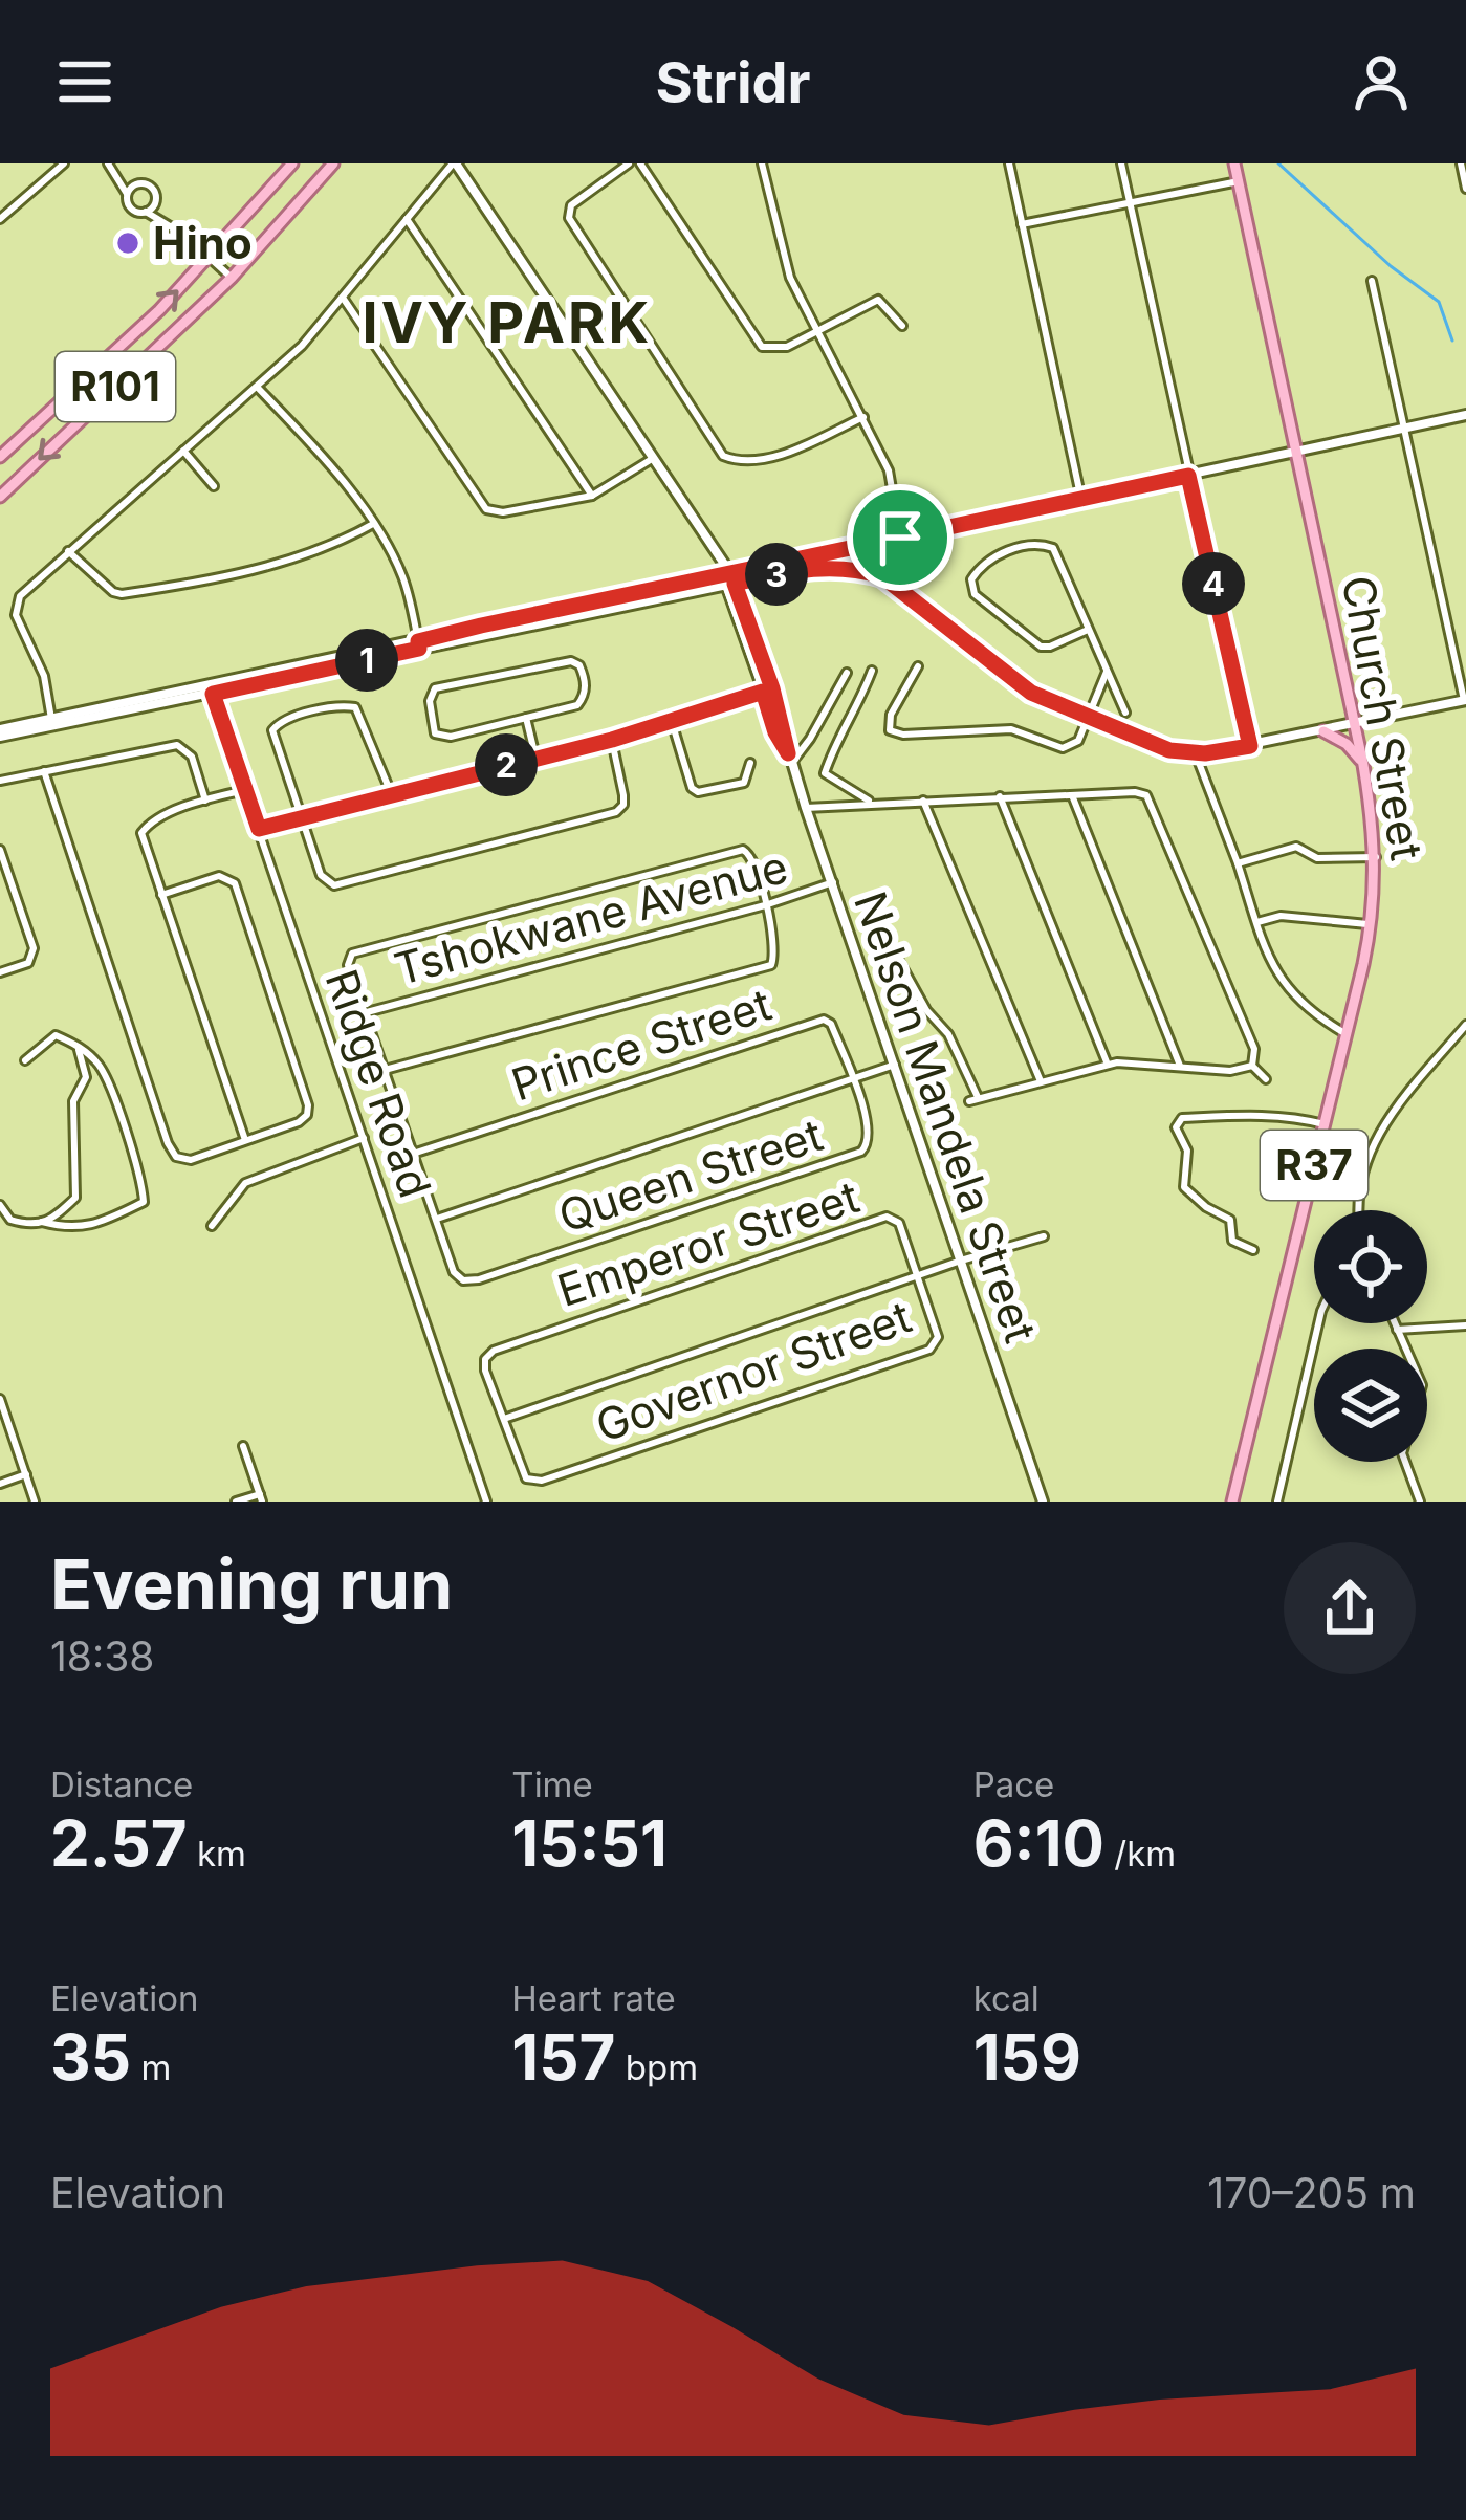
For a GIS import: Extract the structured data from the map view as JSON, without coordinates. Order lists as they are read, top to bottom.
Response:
{
  "streets": {
    "main road": ["R101", "Church Street", "R37"],
    "street": [
      "Tshokwane Avenue",
      "Prince Street",
      "Ridge Road",
      "Nelson Mandela Street",
      "Queen Street",
      "Emperor Street",
      "Governor Street"
    ]
  },
  "crossings": [
    ["Tshokwane Avenue", "Nelson Mandela Street"],
    ["Prince Street", "Queen Street"],
    ["Emperor Street", "Governor Street"]
  ],
  "districts": ["IVY PARK"],
  "places": ["Hino"],
  "page": {
    "header": "Stridr",
    "pins": [
      "3",
      "4",
      "1",
      "2"
    ],
    "heading": ["Evening run", "18:38"],
    "stats": [
      ["Distance", "2.57 km"],
      ["Time", "15:51"],
      ["Pace", "6:10 /km"],
      ["Elevation", "35 m"],
      ["Heart rate", "157 bpm"],
      ["kcal", "159"]
    ],
    "chart": ["Elevation", "170–205 m"]
  }
}
